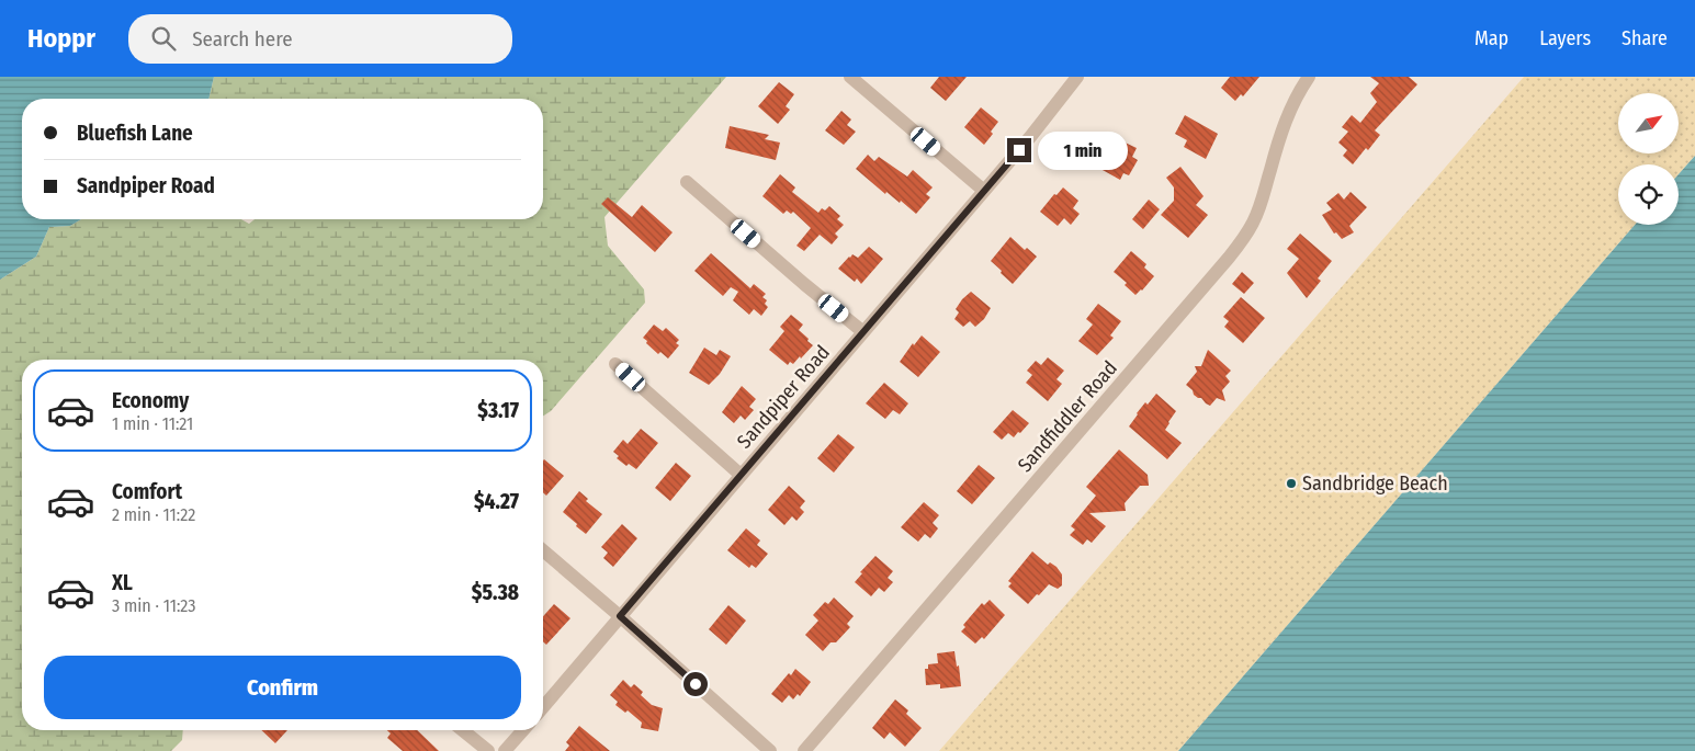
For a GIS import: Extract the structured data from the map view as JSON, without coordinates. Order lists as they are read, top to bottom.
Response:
{
  "streets": {
    "street": ["Sandpiper Road", "Sandfiddler Road"]
  },
  "places": ["Sandbridge Beach"],
  "north": "top right",
  "page": {
    "header": "Hoppr",
    "search": "Search here",
    "nav": ["Map", "Layers", "Share"],
    "banner": ["Bluefish Lane", "Sandpiper Road"],
    "bubble": "1 min",
    "list": [
      {
        "name": "Economy",
        "note": "1 min · 11:21",
        "value": "$3.17"
      },
      {
        "name": "Comfort",
        "note": "2 min · 11:22",
        "value": "$4.27"
      },
      {
        "name": "XL",
        "note": "3 min · 11:23",
        "value": "$5.38"
      }
    ],
    "buttons": "Confirm"
  }
}
